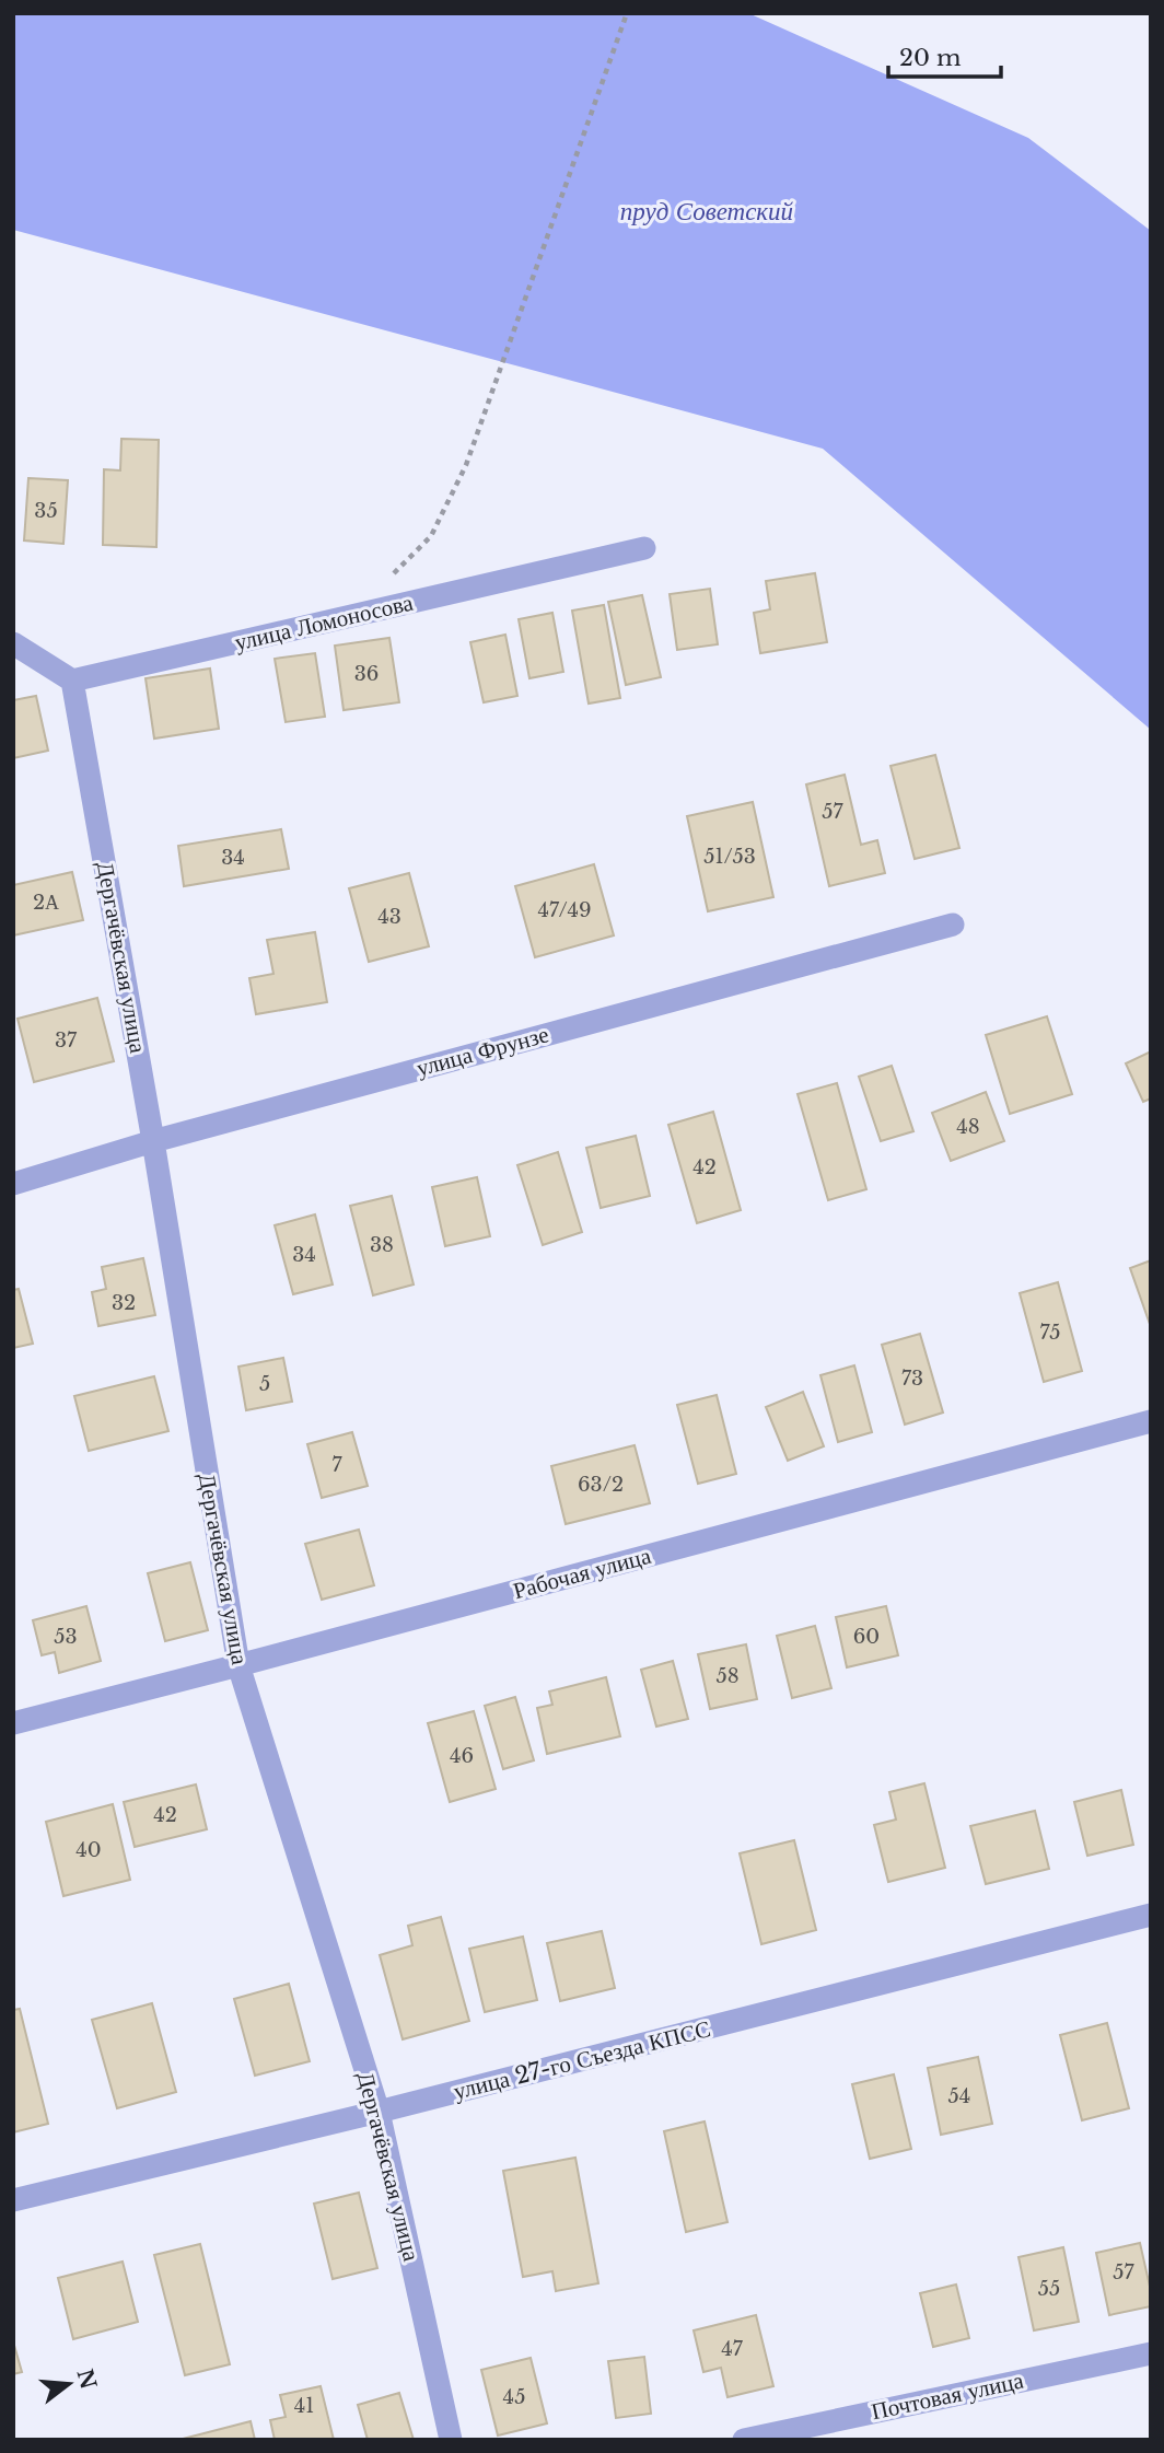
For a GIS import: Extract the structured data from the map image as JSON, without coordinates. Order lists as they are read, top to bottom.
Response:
{
  "streets": {
    "street": [
      "улица Ломоносова",
      "Дергачёвская улица",
      "улица Фрунзе",
      "Рабочая улица",
      "улица 27-го Съезда КПСС",
      "Почтовая улица"
    ]
  },
  "crossings": [
    ["улица Ломоносова", "Дергачёвская улица"],
    ["Дергачёвская улица", "улица Фрунзе"],
    ["Дергачёвская улица", "Рабочая улица"],
    ["Дергачёвская улица", "улица 27-го Съезда КПСС"]
  ],
  "water": ["пруд Советский"],
  "house_numbers": [
    "35",
    "36",
    "57",
    "51/53",
    "34",
    "2А",
    "47/49",
    "43",
    "37",
    "48",
    "42",
    "38",
    "34",
    "32",
    "75",
    "73",
    "5",
    "7",
    "63/2",
    "53",
    "60",
    "58",
    "46",
    "42",
    "40",
    "54",
    "57",
    "55",
    "47",
    "45",
    "41"
  ],
  "scale_bar": "20 m",
  "north": "right"
}
